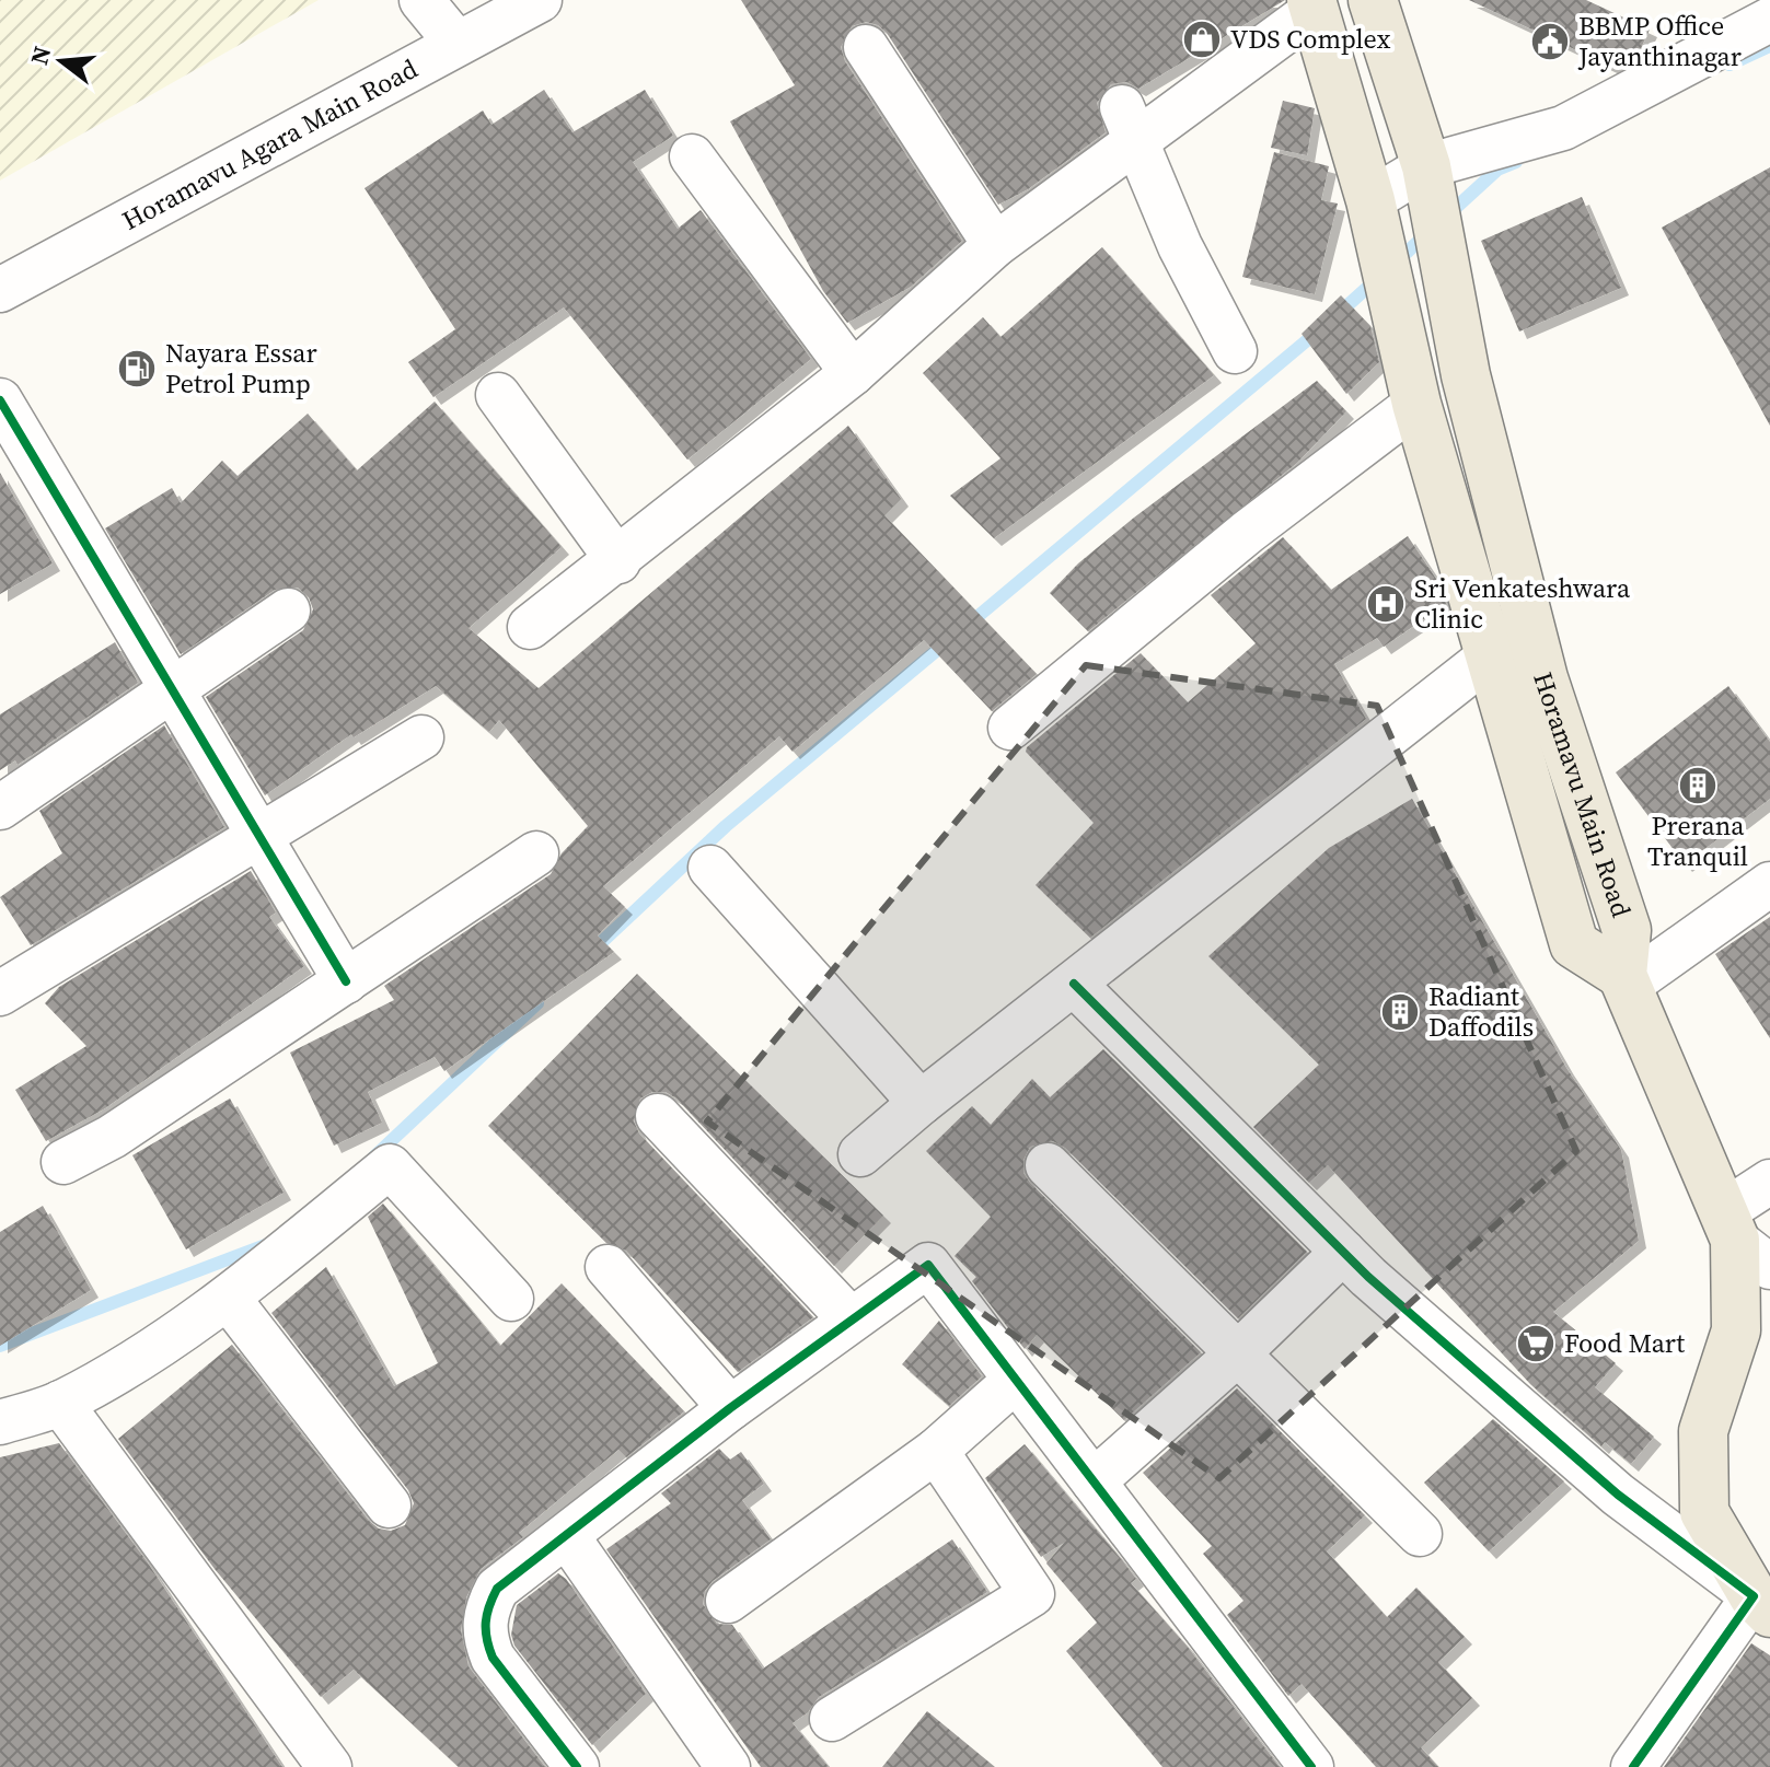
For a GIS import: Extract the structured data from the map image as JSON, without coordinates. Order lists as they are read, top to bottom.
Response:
{
  "streets": {
    "main road": ["Horamavu Main Road"],
    "street": ["Horamavu Agara Main Road"]
  },
  "places": {
    "shop": ["VDS Complex"],
    "public building": ["BBMP Office Jayanthinagar"],
    "fuel station": ["Nayara Essar Petrol Pump"],
    "hospital": ["Sri Venkateshwara Clinic"],
    "building": ["Prerana Tranquil", "Radiant Daffodils"],
    "supermarket": ["Food Mart"]
  },
  "north": "left"
}
